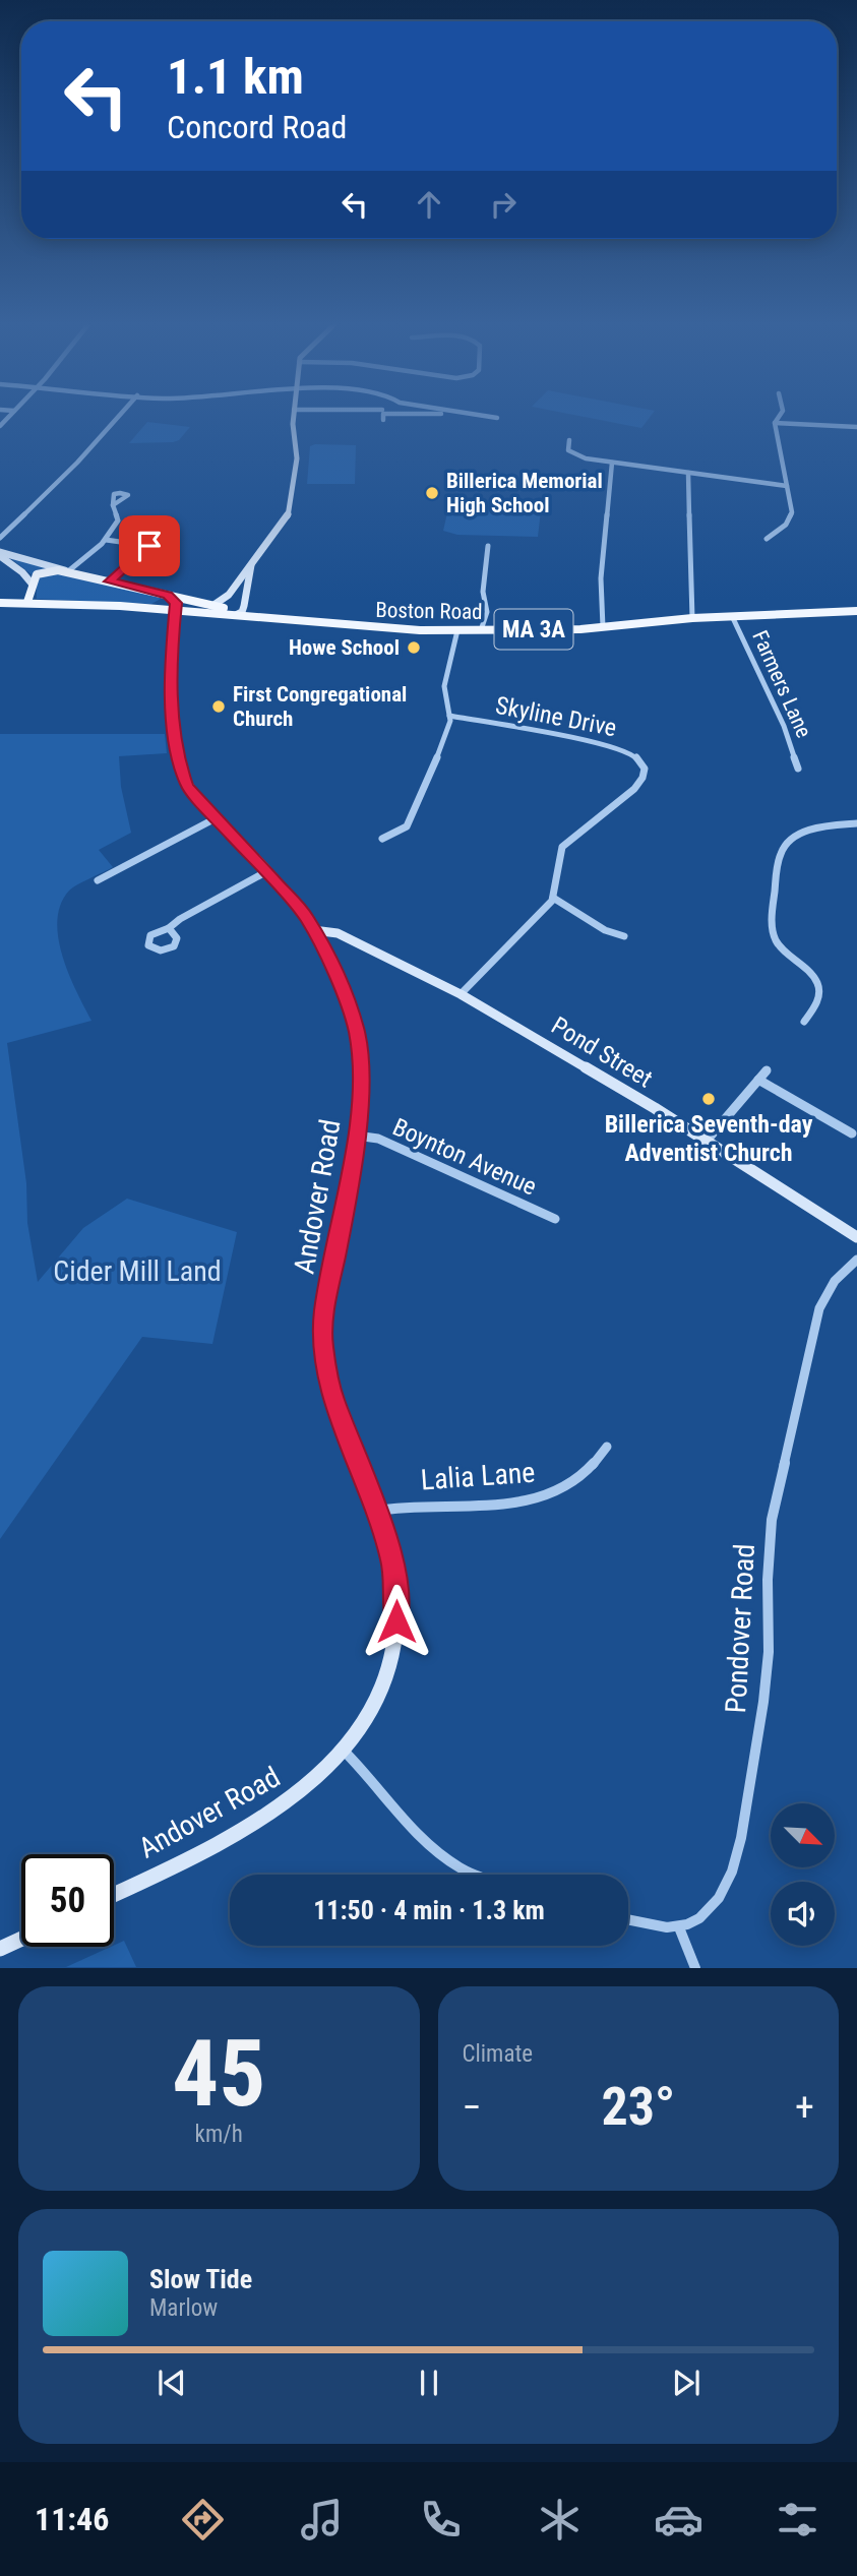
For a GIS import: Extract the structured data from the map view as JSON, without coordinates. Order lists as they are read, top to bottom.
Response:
{
  "streets": {
    "main road": [
      "Boston Road",
      "MA 3A",
      "Pond Street",
      "Andover Road"
    ],
    "street": [
      "Farmers Lane",
      "Skyline Drive",
      "Boynton Avenue",
      "Lalia Lane",
      "Pondover Road"
    ]
  },
  "crossings": [
    ["Boston Road", "MA 3A"],
    ["Boston Road", "Farmers Lane"],
    ["Boston Road", "Andover Road"],
    ["Pond Street", "Andover Road"],
    ["Boynton Avenue", "Andover Road"],
    ["Andover Road", "Lalia Lane"]
  ],
  "parks": ["Cider Mill Land"],
  "places": [
    "Billerica Memorial High School",
    "Howe School",
    "First Congregational Church",
    "Billerica Seventh-day Adventist Church"
  ],
  "north": "bottom right",
  "page": {
    "turn": ["1.1 km", "Concord Road"],
    "limit": "50",
    "trip": "11:50 · 4 min · 1.3 km",
    "tile": [
      ["45", "km/h"],
      "Climate"
    ],
    "heat": ["−", "23°", "+"],
    "song": ["Slow Tide", "Marlow"],
    "tabs": "11:46"
  }
}
